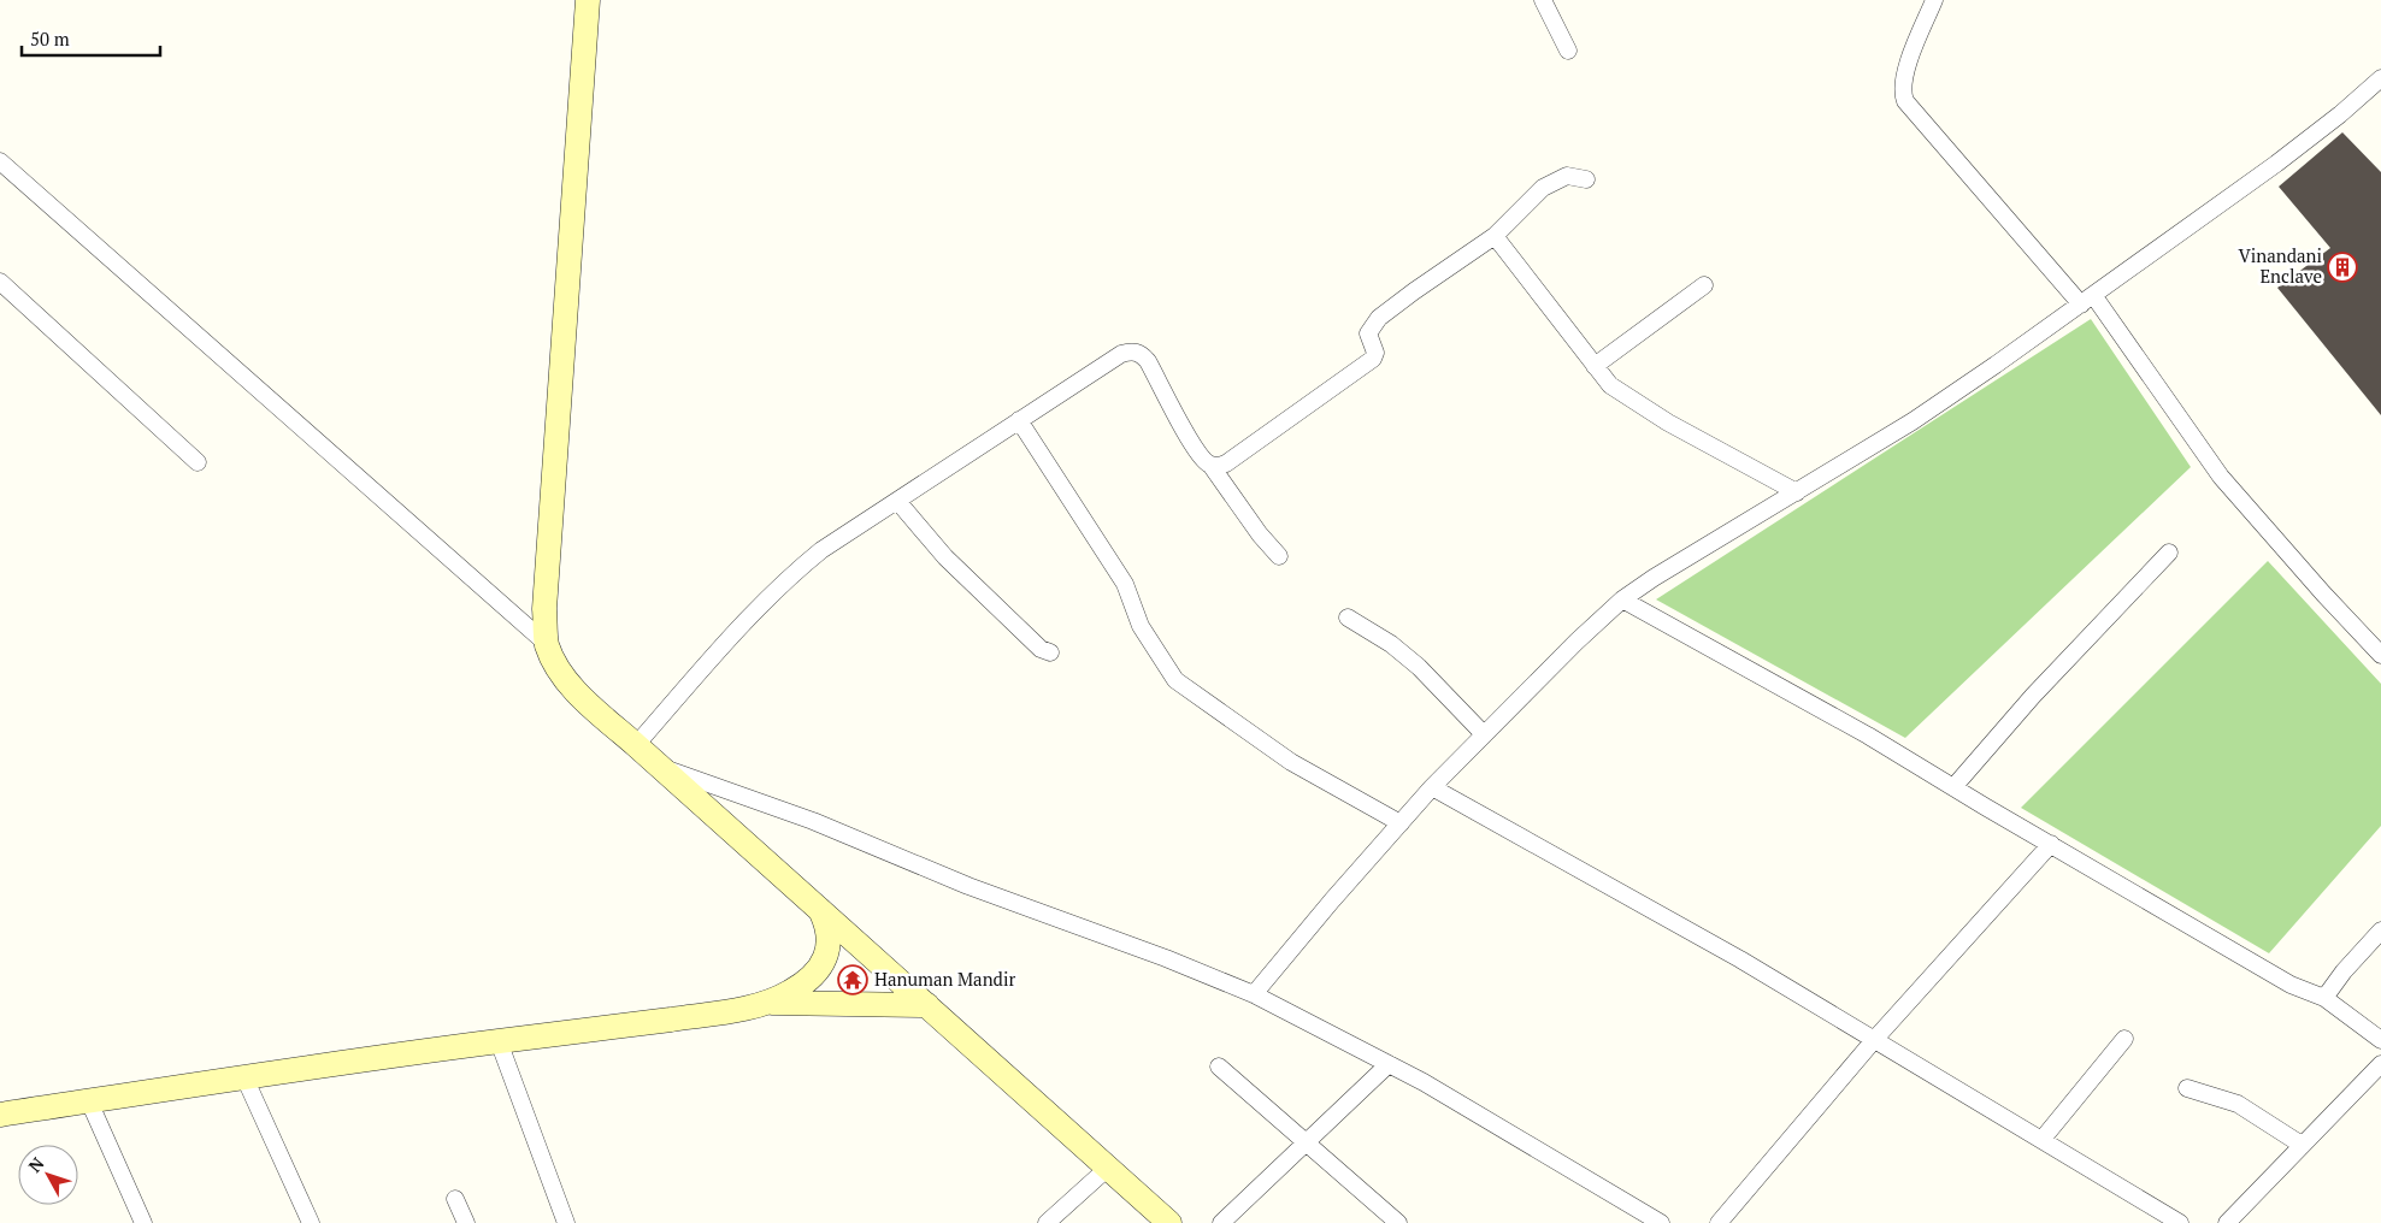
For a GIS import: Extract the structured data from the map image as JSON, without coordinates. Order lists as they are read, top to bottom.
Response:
{
  "places": {
    "building": ["Vinandani Enclave"],
    "temple": ["Hanuman Mandir"]
  },
  "scale_bar": "50 m",
  "north": "top left"
}
